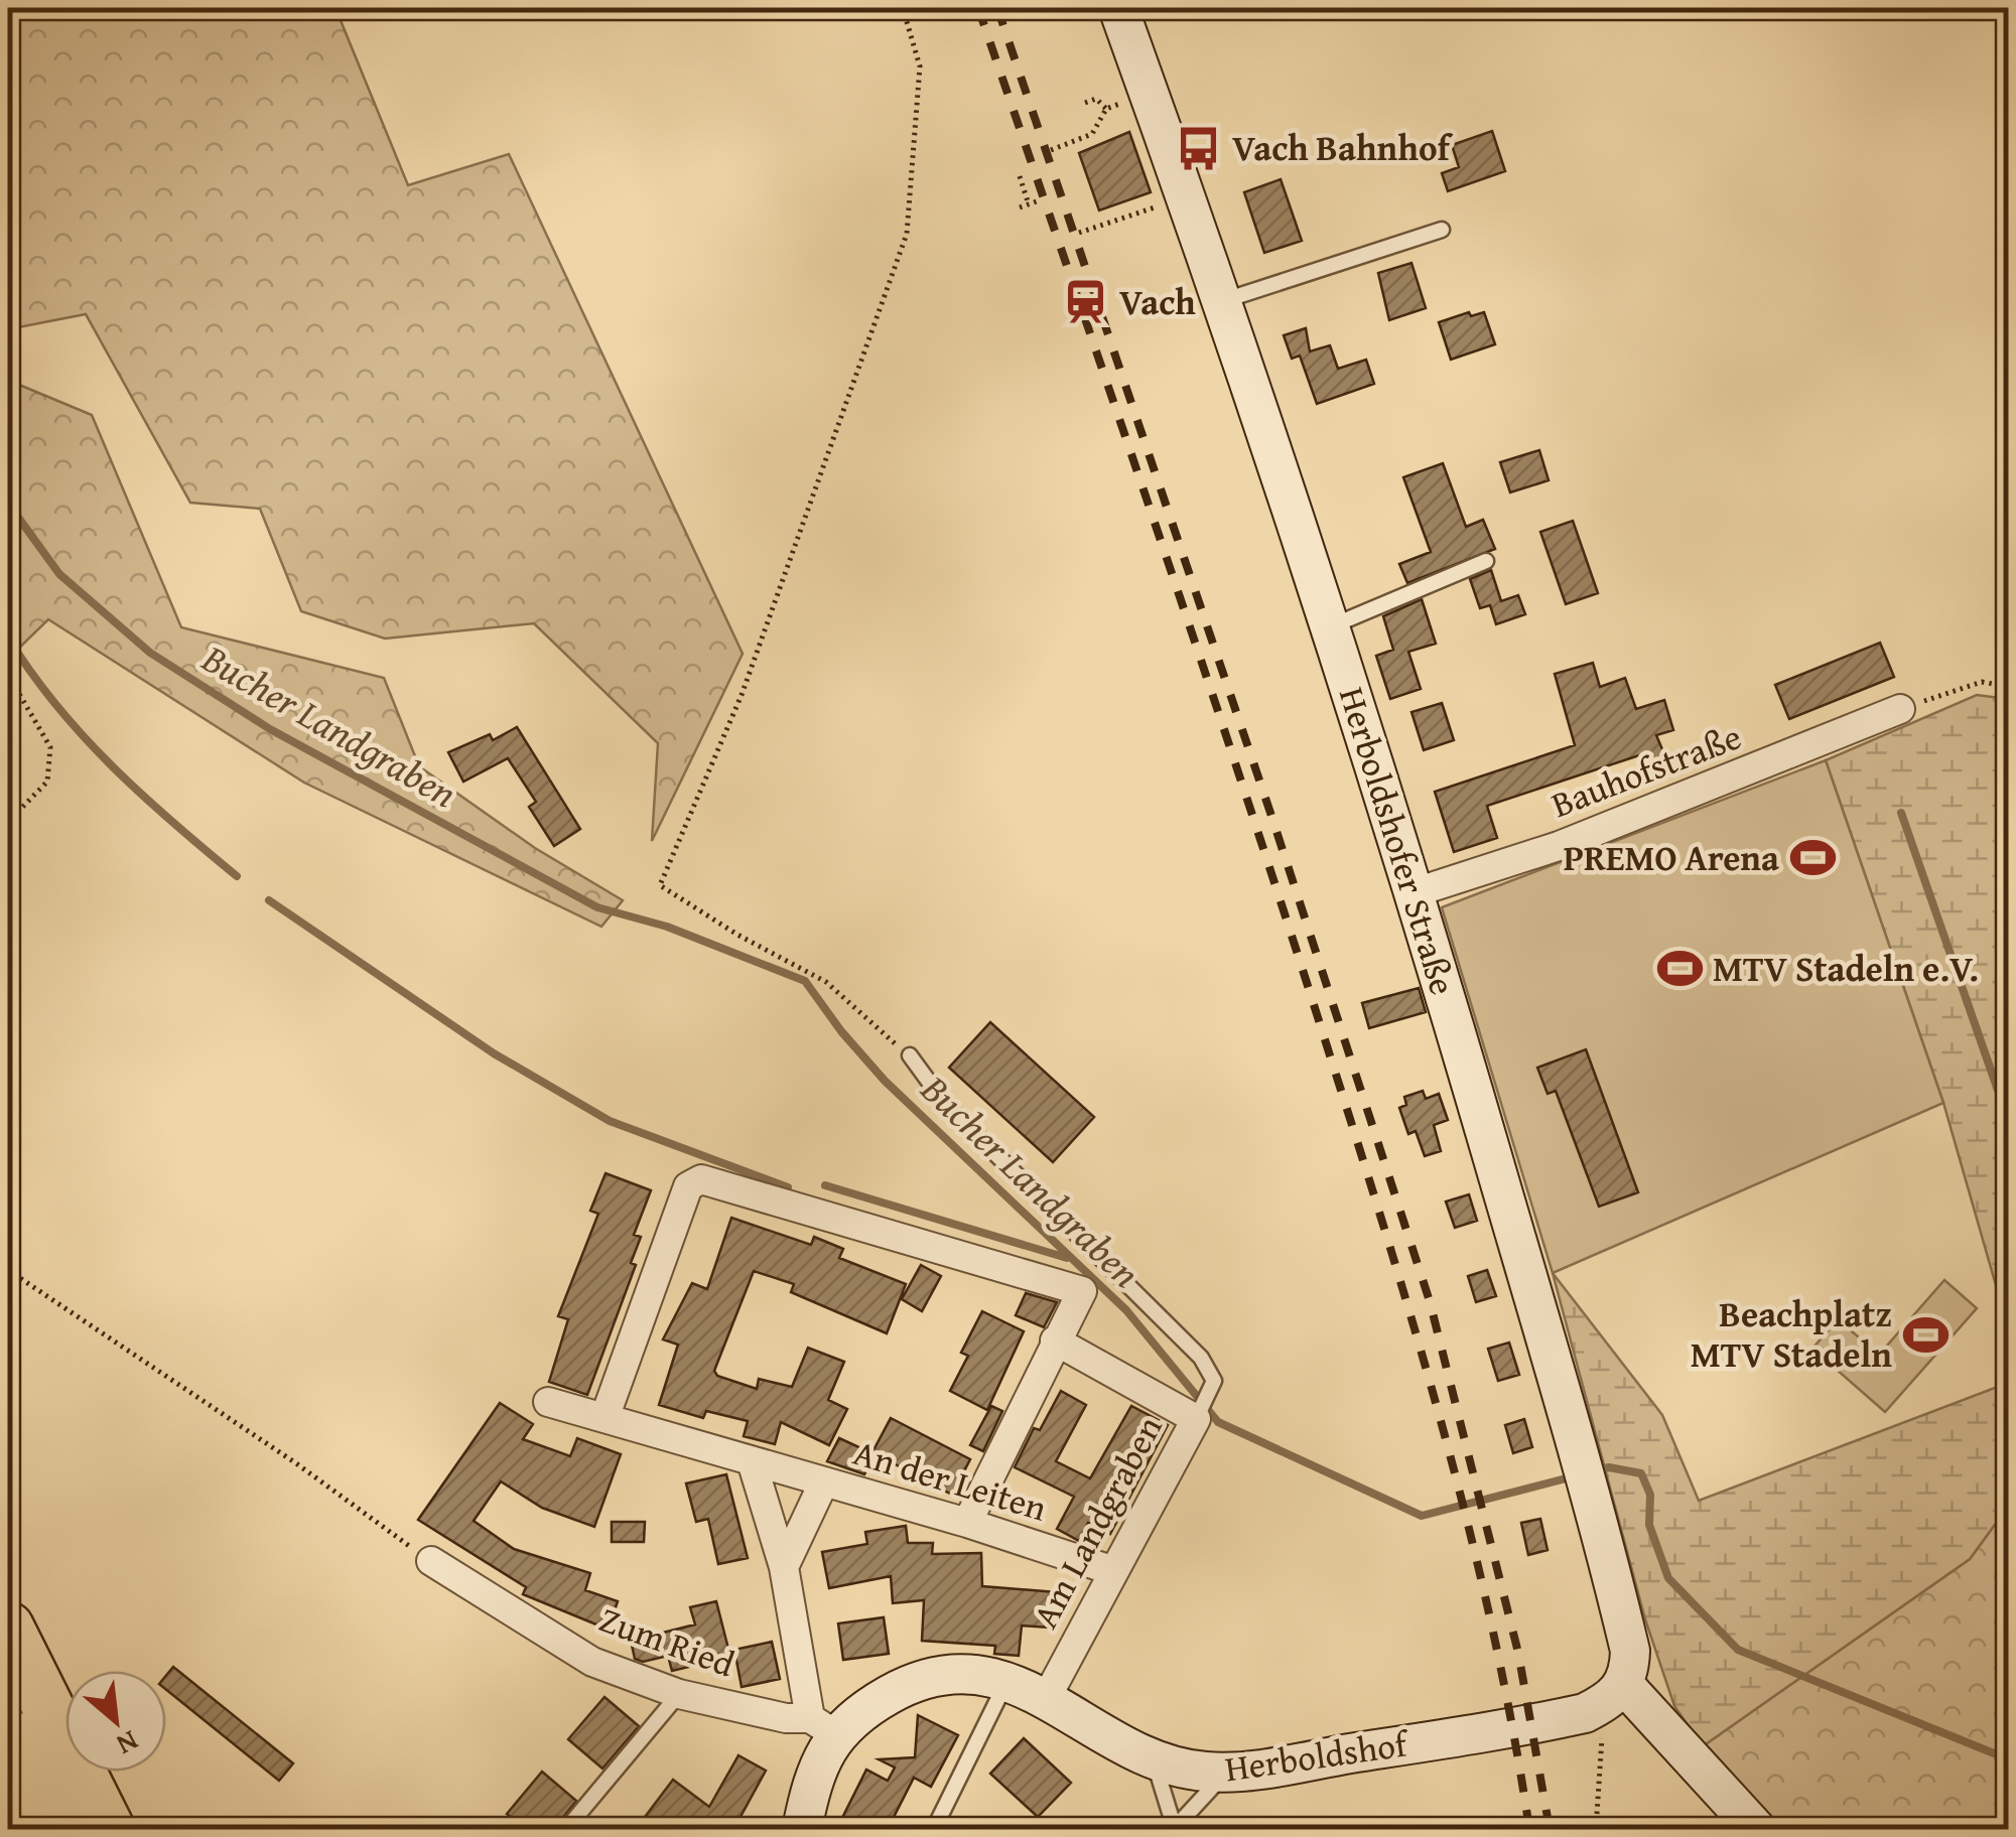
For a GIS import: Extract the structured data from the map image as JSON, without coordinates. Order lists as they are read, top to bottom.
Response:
{
  "streets": {
    "street": [
      "Bauhofstraße",
      "Herboldshofer Straße",
      "An der Leiten",
      "Am Landgraben",
      "Zum Ried",
      "Herboldshof"
    ]
  },
  "crossings": [
    ["Bauhofstraße", "Herboldshofer Straße"],
    ["Herboldshofer Straße", "Herboldshof"],
    ["An der Leiten", "Am Landgraben"],
    ["Am Landgraben", "Herboldshof"],
    ["Zum Ried", "Herboldshof"]
  ],
  "water": ["Bucher Landgraben"],
  "places": {
    "bus stop": ["Vach Bahnhof"],
    "station": ["Vach"],
    "sports": ["PREMO Arena", "MTV Stadeln e.V.", "Beachplatz MTV Stadeln"]
  },
  "north": "bottom right"
}
